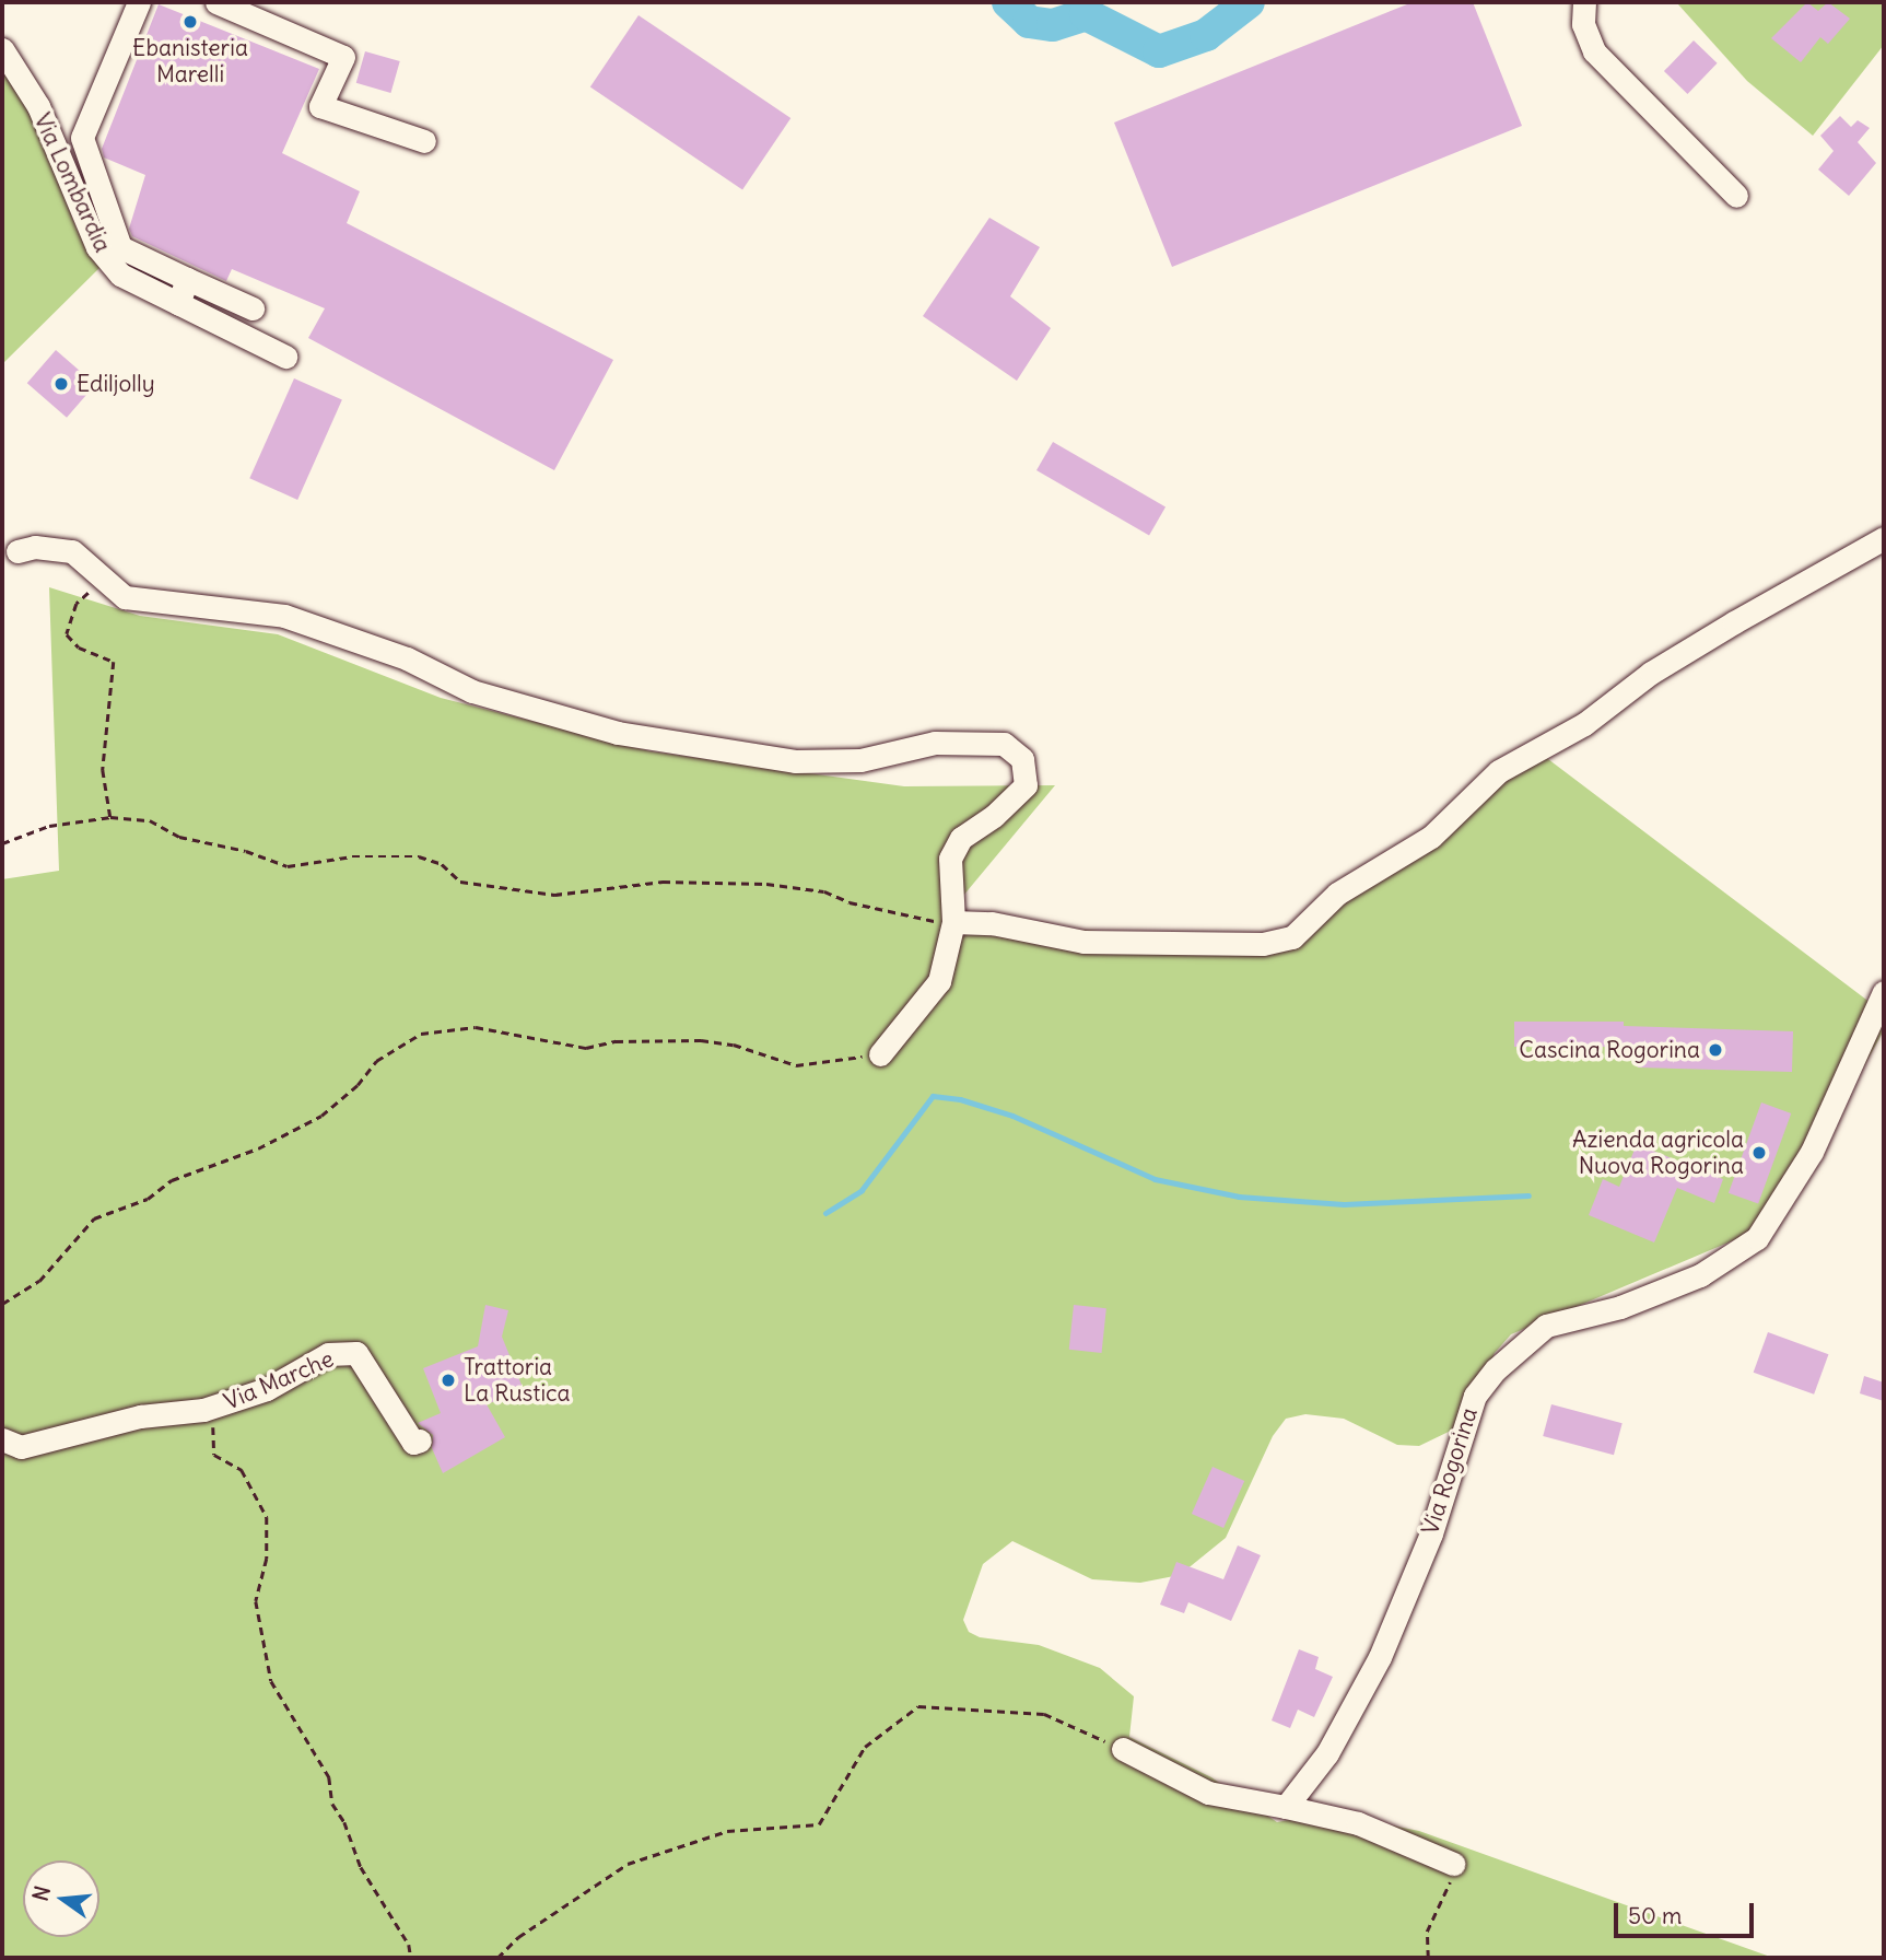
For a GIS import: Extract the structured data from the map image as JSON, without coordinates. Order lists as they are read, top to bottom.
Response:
{
  "streets": {
    "street": ["Via Lombardia", "Via Marche", "Via Rogorina"]
  },
  "places": [
    "Ebanisteria Marelli",
    "Ediljolly",
    "Cascina Rogorina",
    "Azienda agricola Nuova Rogorina",
    "Trattoria La Rustica"
  ],
  "scale_bar": "50 m",
  "north": "left"
}
